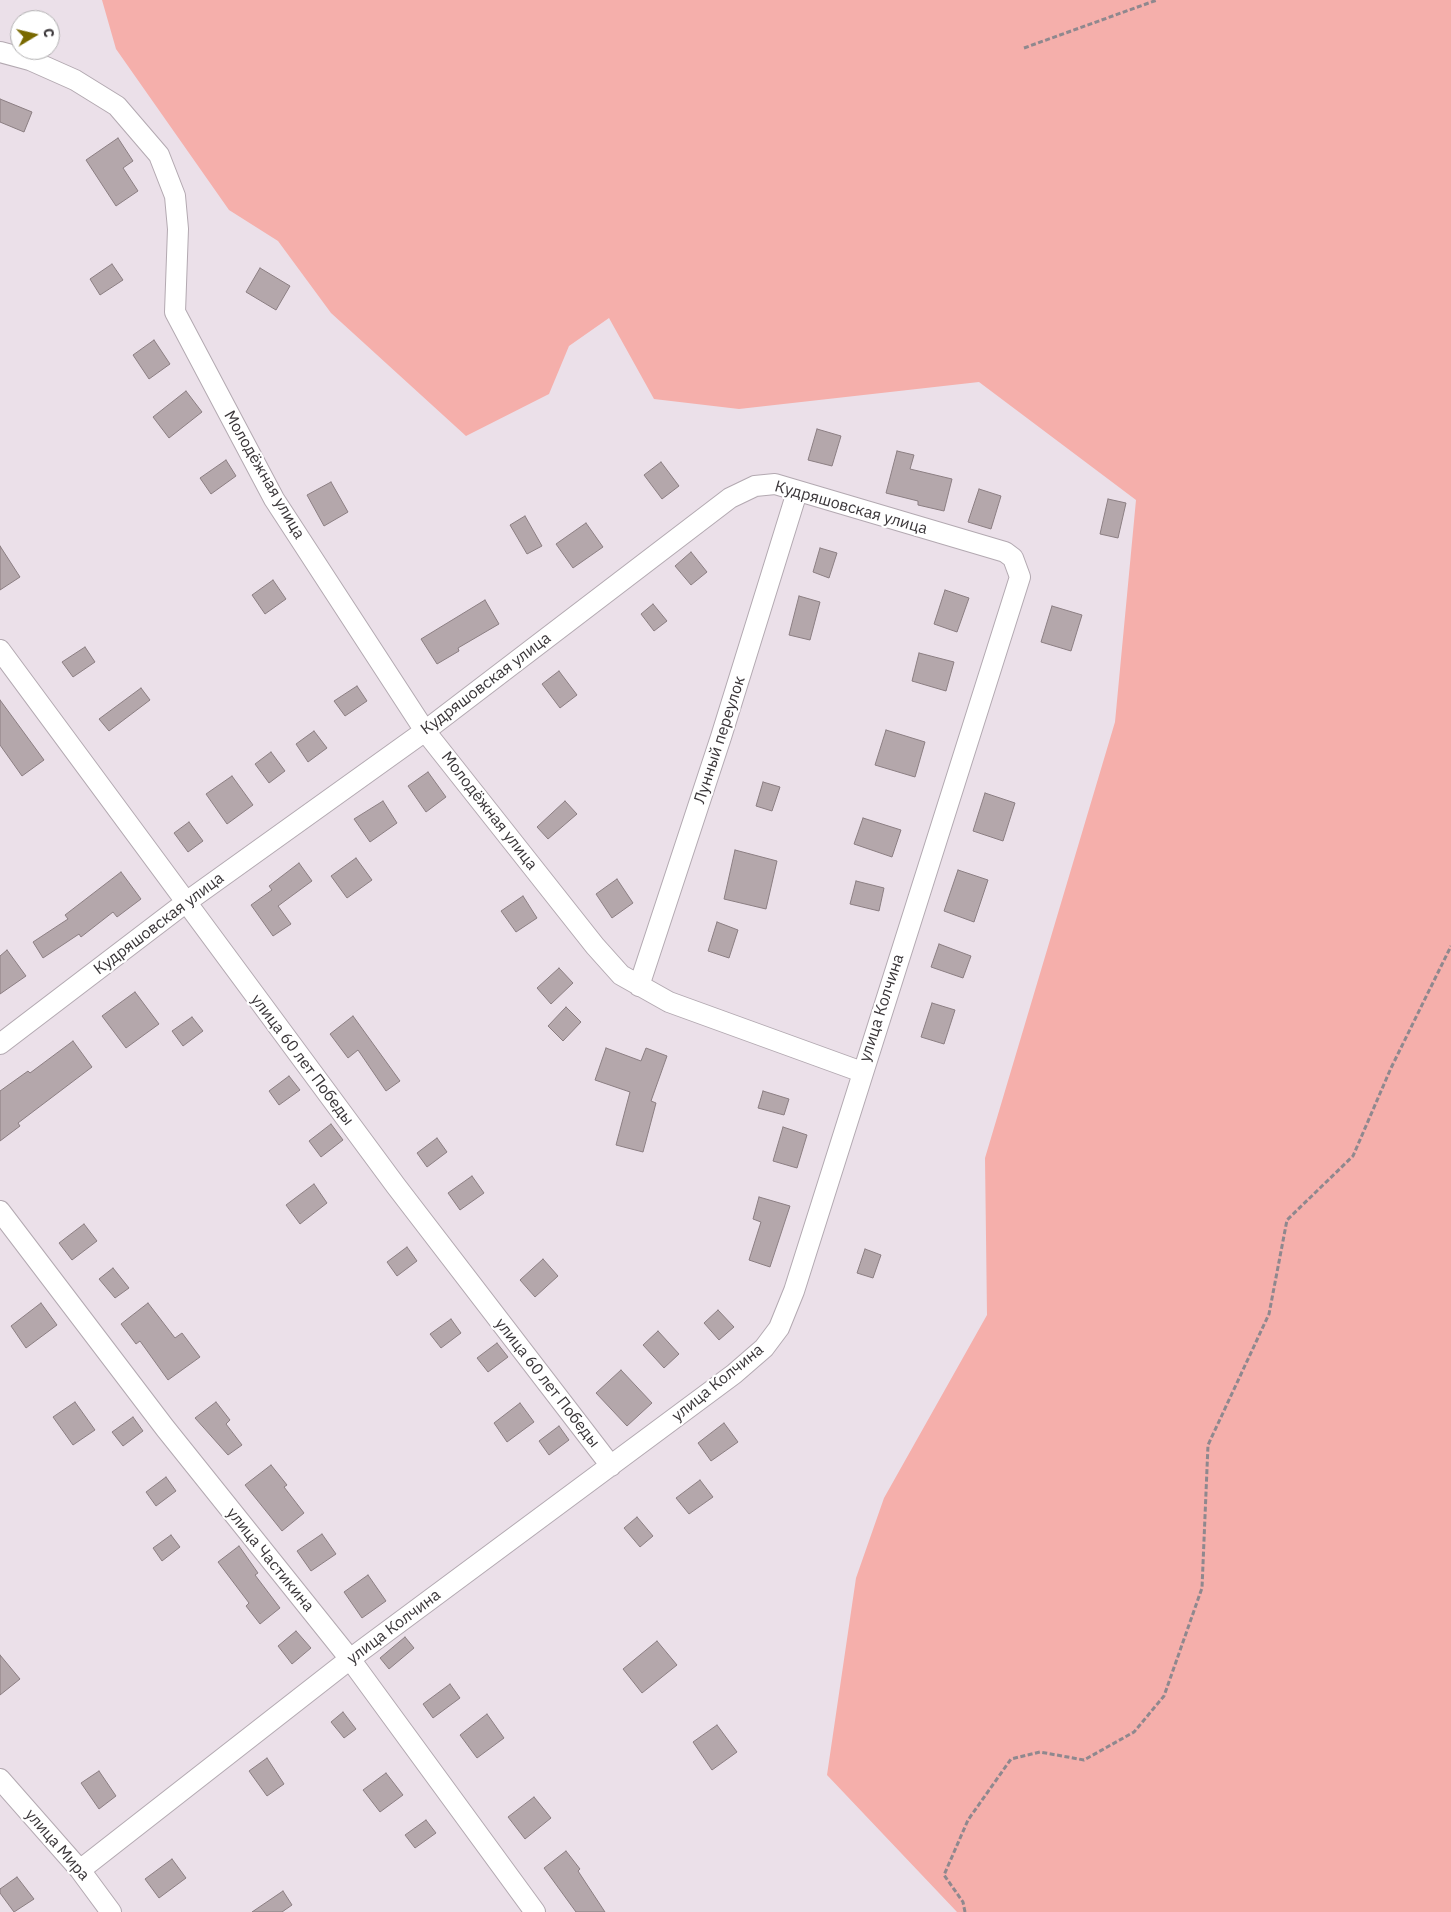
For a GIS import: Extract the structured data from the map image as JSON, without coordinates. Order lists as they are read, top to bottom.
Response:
{
  "streets": {
    "street": [
      "Молодёжная улица",
      "Кудряшовская улица",
      "Лунный переулок",
      "улица Колчина",
      "улица 60 лет Победы",
      "улица Частикина",
      "улица Мира"
    ]
  },
  "crossings": [
    ["Молодёжная улица", "Кудряшовская улица"],
    ["Молодёжная улица", "Лунный переулок"],
    ["Молодёжная улица", "улица Колчина"],
    ["Кудряшовская улица", "Лунный переулок"],
    ["Кудряшовская улица", "улица Колчина"],
    ["Кудряшовская улица", "улица 60 лет Победы"],
    ["улица Колчина", "улица 60 лет Победы"],
    ["улица Колчина", "улица Частикина"],
    ["улица Колчина", "улица Мира"]
  ],
  "north": "right"
}
